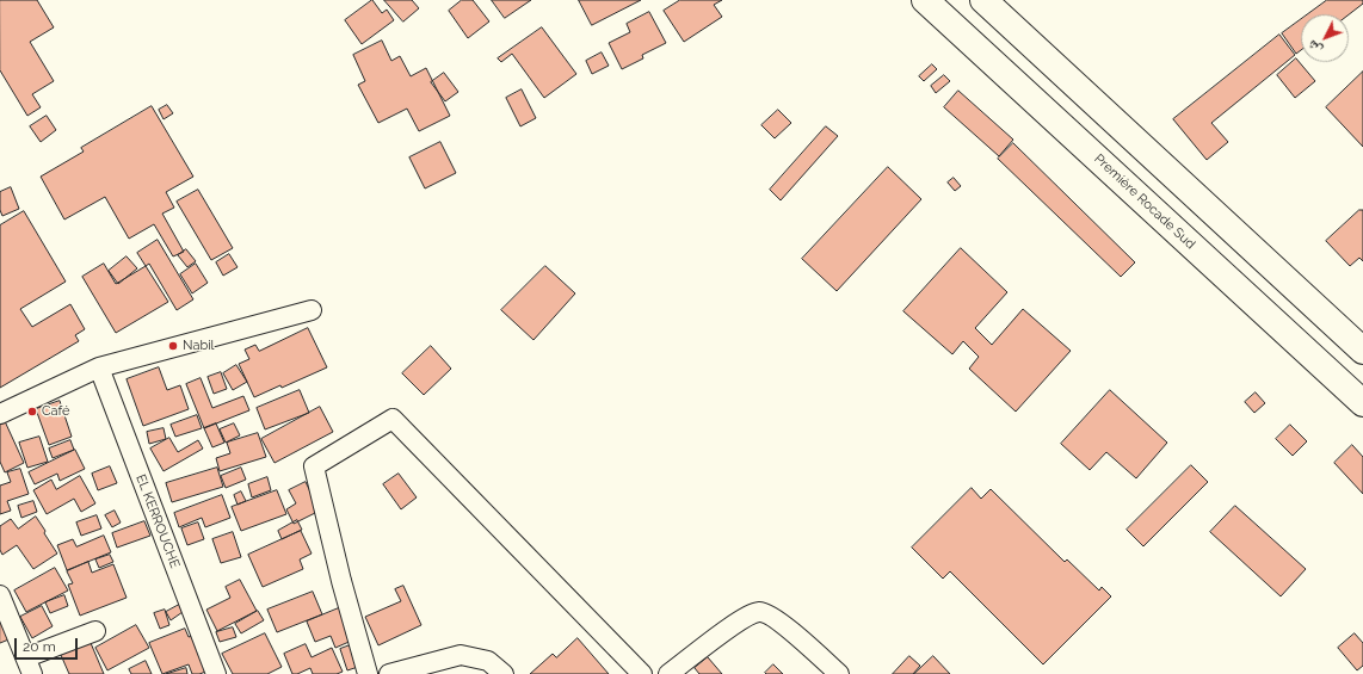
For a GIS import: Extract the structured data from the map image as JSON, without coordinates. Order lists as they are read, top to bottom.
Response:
{
  "streets": {
    "highway": ["Première Rocade Sud"],
    "street": ["EL KERROUCHE"]
  },
  "places": ["Nabil", "Café"],
  "scale_bar": "20 m",
  "north": "bottom left"
}
